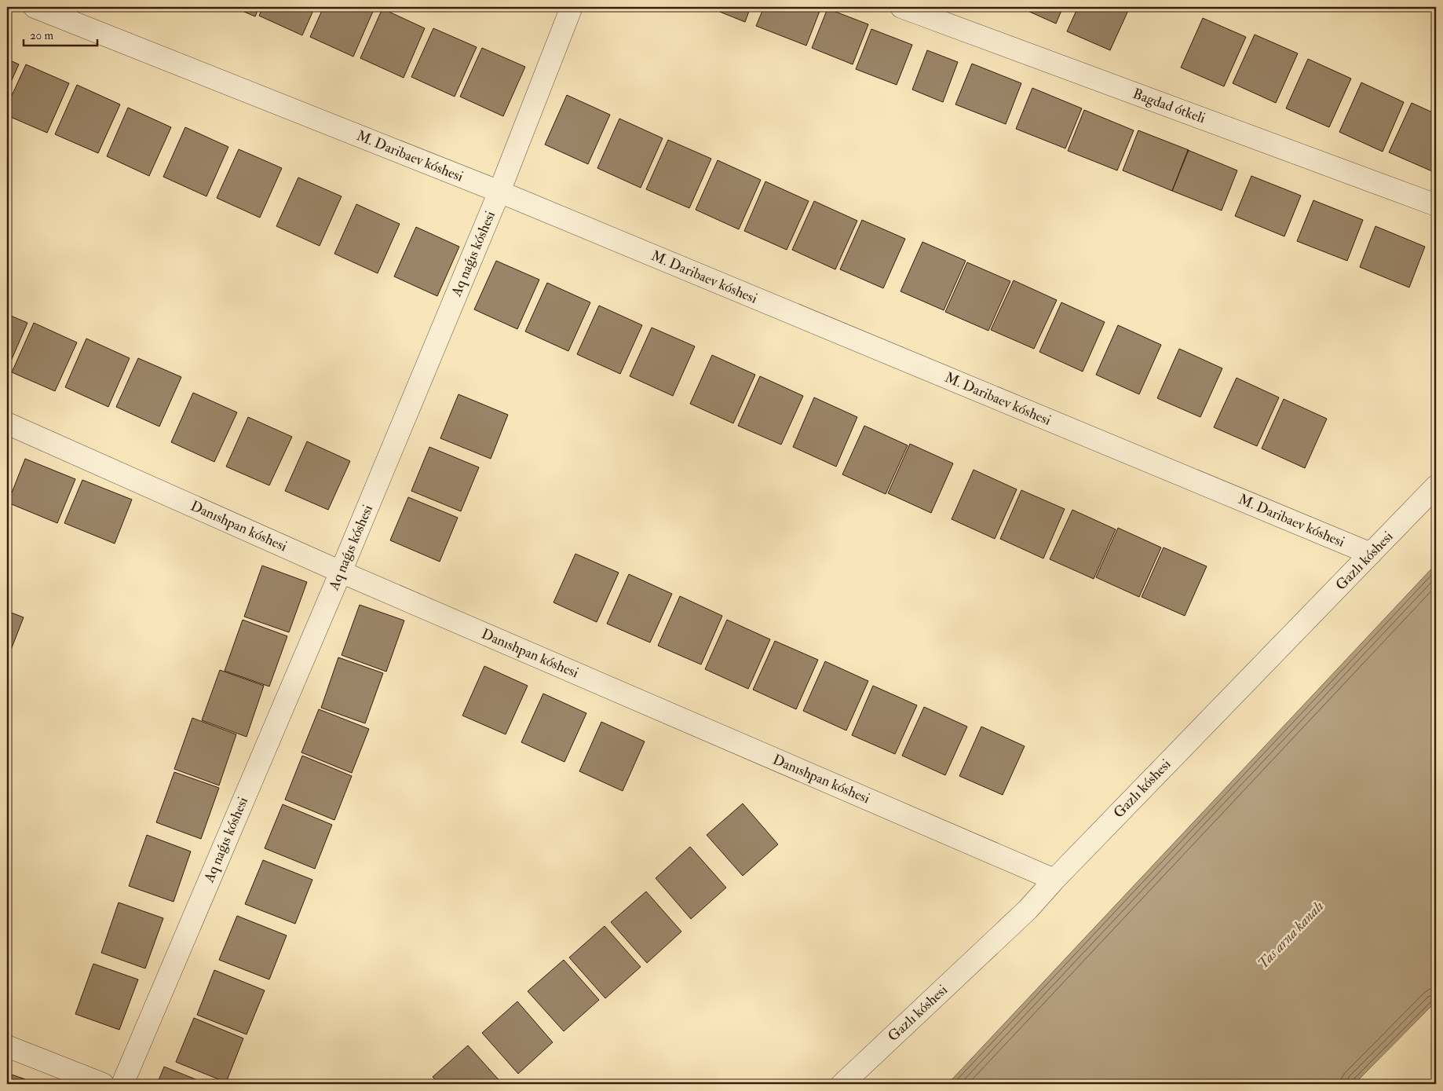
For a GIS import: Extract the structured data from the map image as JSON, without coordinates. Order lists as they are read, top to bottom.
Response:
{
  "streets": {
    "street": [
      "Bagdad ótkeli",
      "M. Daribaev kóshesi",
      "Aq naǵıs kóshesi",
      "Danıshpan kóshesi",
      "Gazlı kóshesi"
    ]
  },
  "crossings": [
    ["M. Daribaev kóshesi", "Aq naǵıs kóshesi"],
    ["M. Daribaev kóshesi", "Gazlı kóshesi"],
    ["Aq naǵıs kóshesi", "Danıshpan kóshesi"],
    ["Danıshpan kóshesi", "Gazlı kóshesi"]
  ],
  "water": ["Tas arna kanalı"],
  "scale_bar": "20 m"
}
